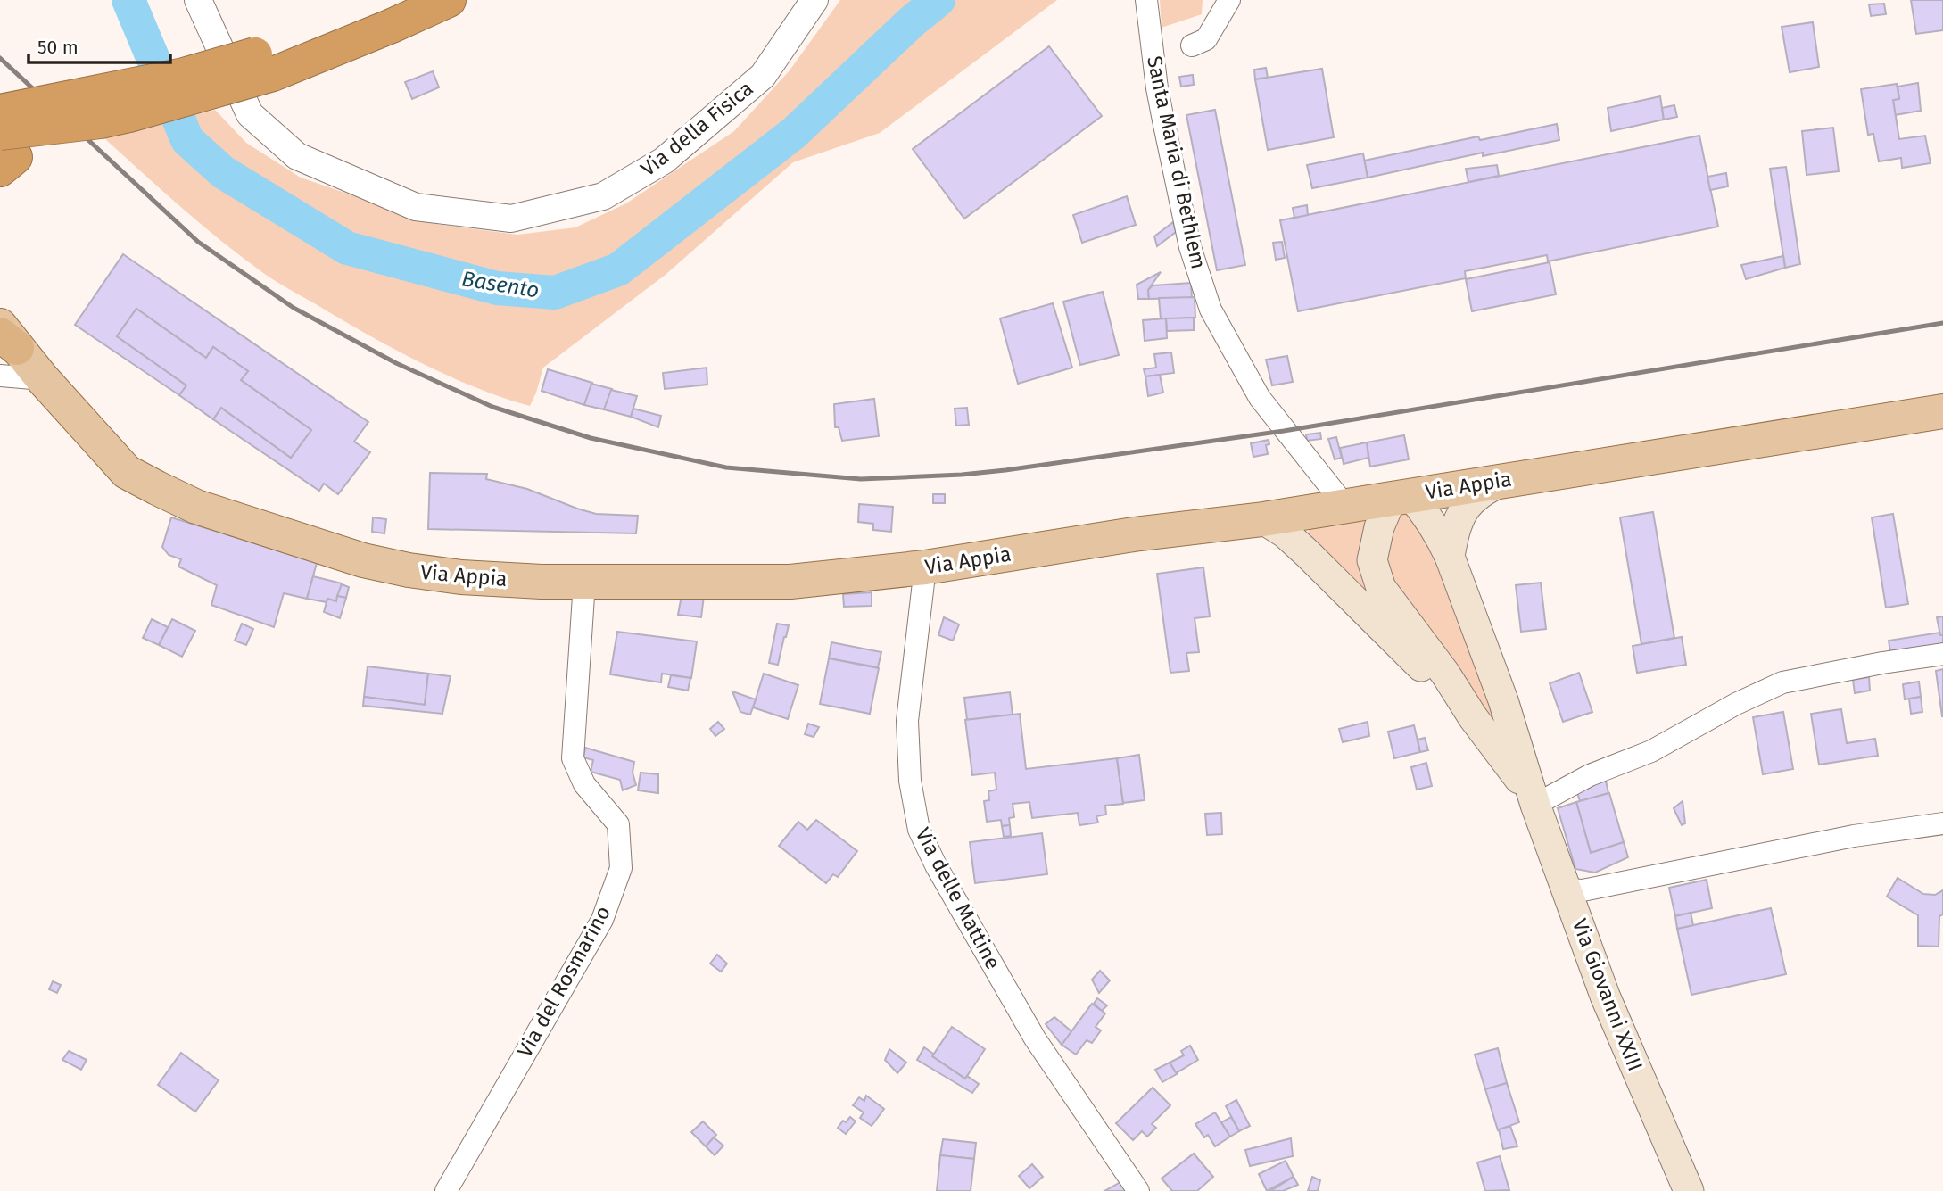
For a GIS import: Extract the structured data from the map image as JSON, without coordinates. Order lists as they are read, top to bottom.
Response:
{
  "streets": {
    "main road": ["Via Appia", "Via Giovanni XXIII"],
    "street": [
      "Via della Fisica",
      "Santa Maria di Bethlem",
      "Via delle Mattine",
      "Via del Rosmarino"
    ]
  },
  "crossings": [
    ["Santa Maria di Bethlem", "Via Appia"],
    ["Via Appia", "Via delle Mattine"],
    ["Via Appia", "Via del Rosmarino"]
  ],
  "water": ["Basento"],
  "scale_bar": "50 m"
}
